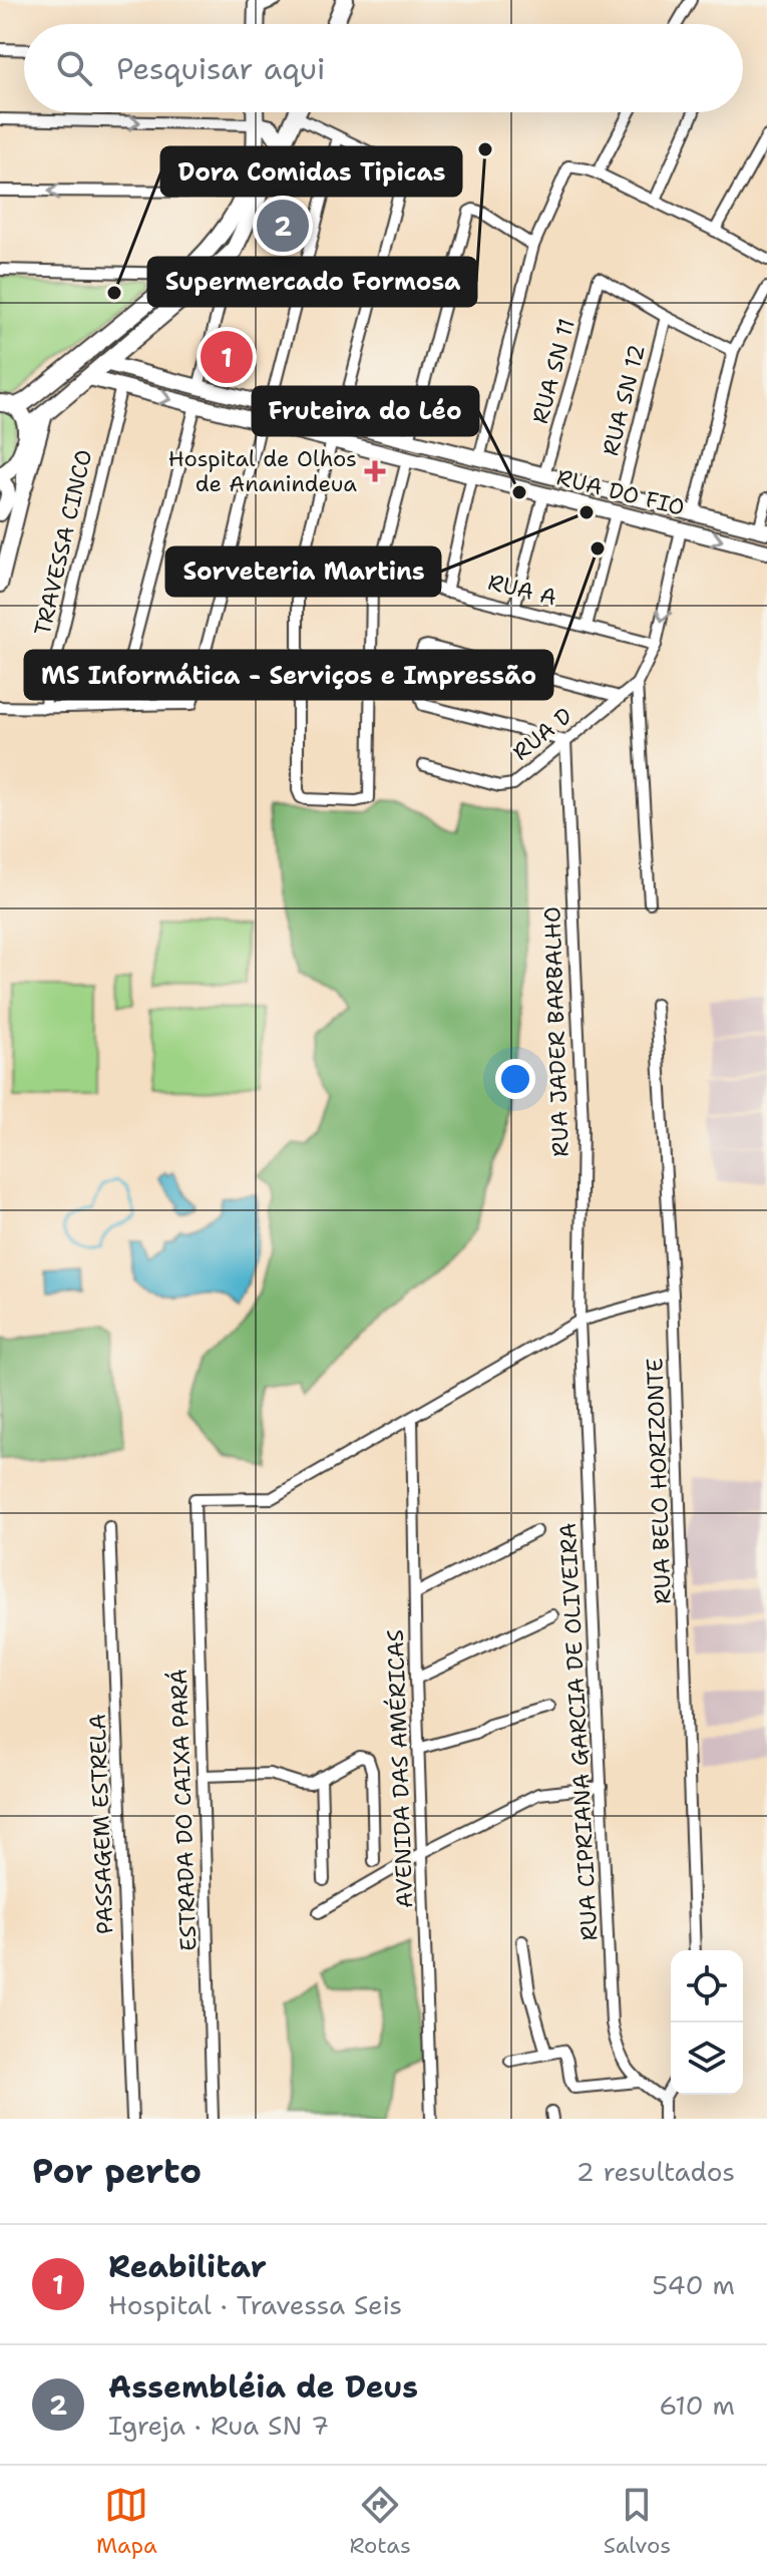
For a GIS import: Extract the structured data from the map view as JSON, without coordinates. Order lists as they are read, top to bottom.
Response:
{
  "streets": {
    "street": [
      "RUA SN 11",
      "RUA SN 12",
      "RUA DO FIO",
      "TRAVESSA CINCO",
      "RUA A",
      "RUA D",
      "RUA JADER BARBALHO",
      "RUA BELO HORIZONTE",
      "RUA CIPRIANA GARCIA DE OLIVEIRA",
      "AVENIDA DAS AMÉRICAS",
      "ESTRADA DO CAIXA PARÁ",
      "PASSAGEM ESTRELA"
    ]
  },
  "crossings": [
    ["RUA SN 11", "RUA SN 12"],
    ["RUA SN 11", "RUA DO FIO"],
    ["RUA SN 12", "RUA DO FIO"],
    ["RUA DO FIO", "TRAVESSA CINCO"],
    ["RUA DO FIO", "RUA D"],
    ["RUA A", "RUA D"],
    ["RUA D", "RUA JADER BARBALHO"],
    ["RUA JADER BARBALHO", "RUA CIPRIANA GARCIA DE OLIVEIRA"],
    ["AVENIDA DAS AMÉRICAS", "ESTRADA DO CAIXA PARÁ"]
  ],
  "places": {
    "other": [
      "Supermercado Formosa",
      "Dora Comidas Tipicas",
      "Fruteira do Léo",
      "Sorveteria Martins",
      "MS Informática - Serviços e Impressão"
    ],
    "health": ["Hospital de Olhos de Ananindeua"]
  },
  "page": {
    "search": "Pesquisar aqui",
    "pins": ["2", "1"],
    "heading": ["Por perto", "2 resultados"],
    "list": [
      {
        "mark": "1",
        "name": "Reabilitar",
        "note": "Hospital · Travessa Seis",
        "value": "540 m"
      },
      {
        "mark": "2",
        "name": "Assembléia de Deus",
        "note": "Igreja · Rua SN 7",
        "value": "610 m"
      }
    ],
    "nav": ["Mapa", "Rotas", "Salvos"]
  }
}
